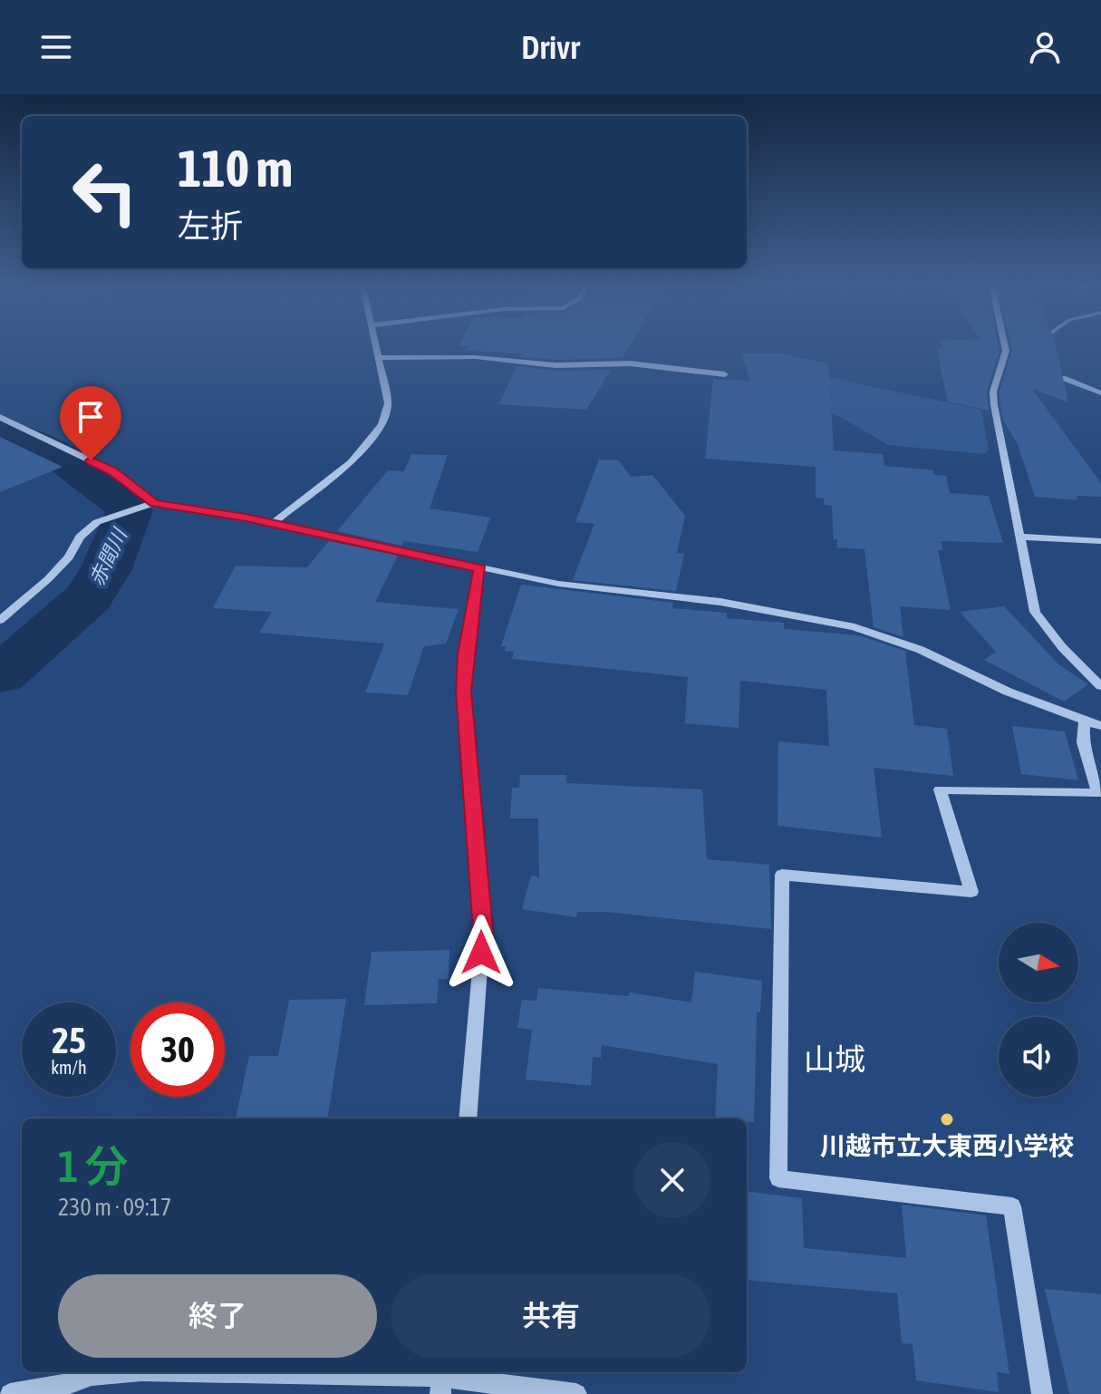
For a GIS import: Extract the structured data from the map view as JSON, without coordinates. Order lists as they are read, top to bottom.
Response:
{
  "districts": ["山城"],
  "water": ["赤間川"],
  "places": ["川越市立大東西小学校"],
  "north": "right",
  "page": {
    "header": "Drivr",
    "turn": ["110 m", "左折"],
    "speed": "25 km/h",
    "limit": "30",
    "heading": ["1 分", "230 m · 09:17"],
    "buttons": ["終了", "共有"]
  }
}
